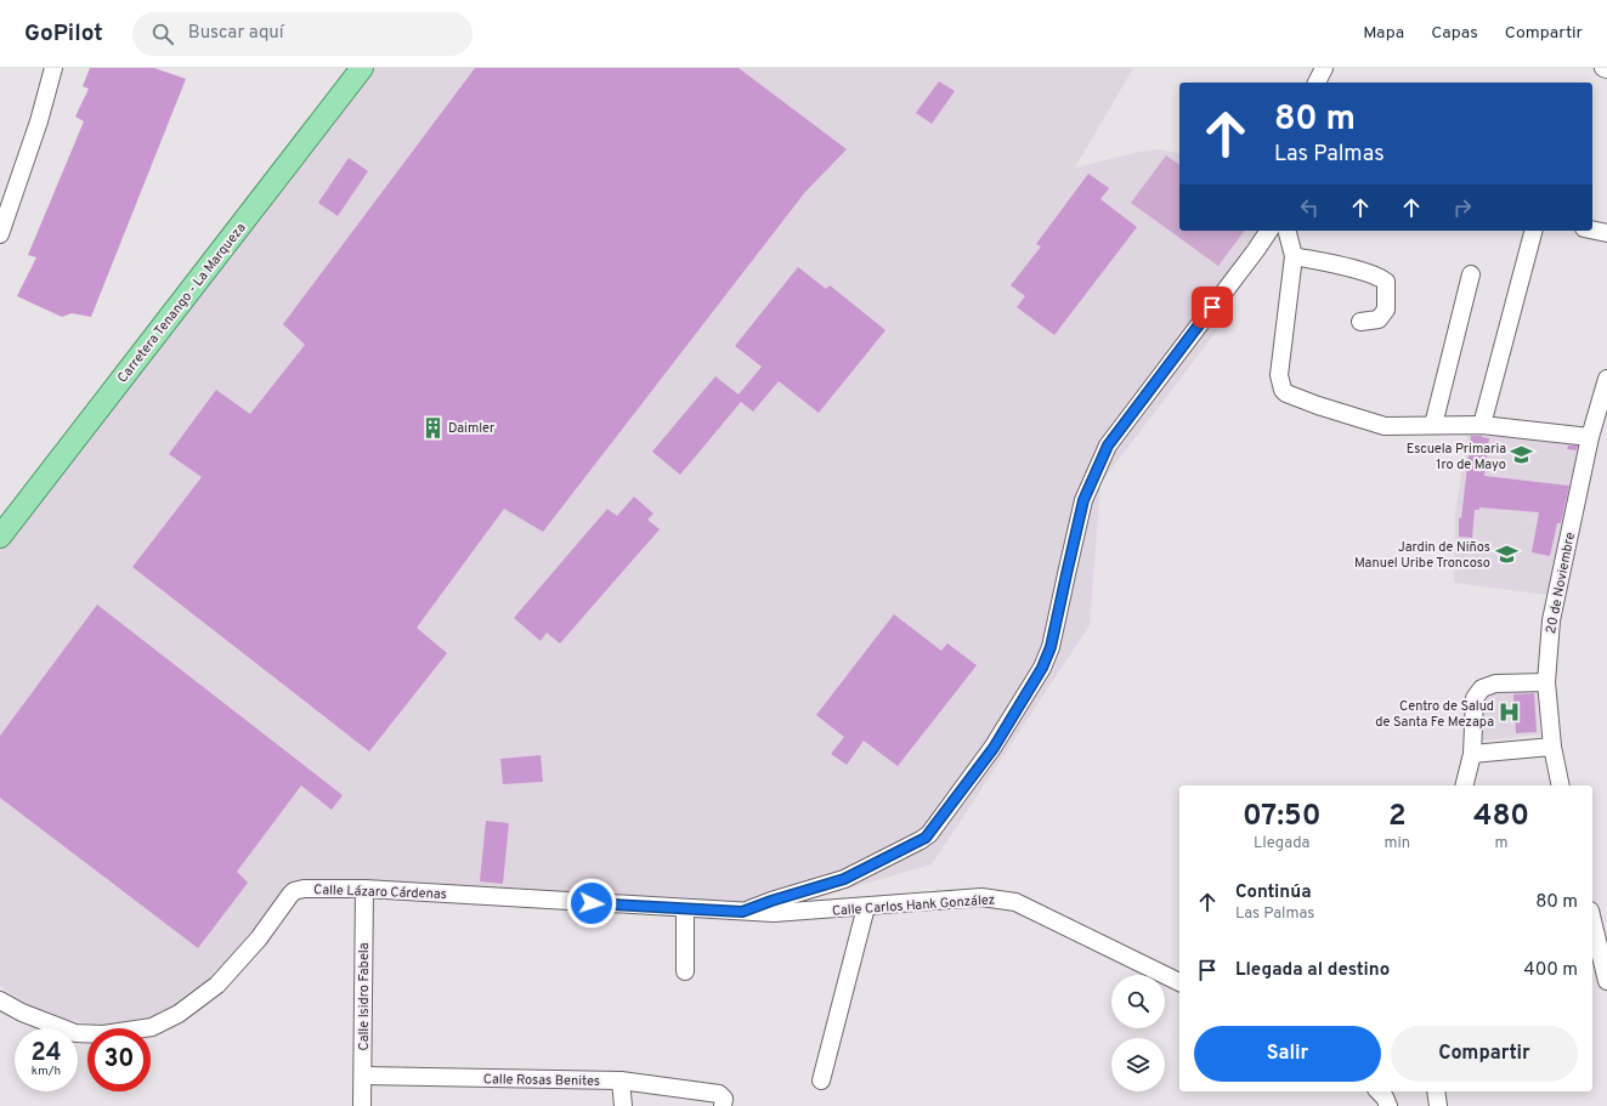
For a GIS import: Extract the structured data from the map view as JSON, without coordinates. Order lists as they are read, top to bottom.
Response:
{
  "streets": {
    "main road": ["Carretera Tenango - La Marqueza"],
    "street": [
      "20 de Noviembre",
      "Calle Lázaro Cárdenas",
      "Calle Carlos Hank González",
      "Calle Isidro Fabela",
      "Calle Rosas Benites"
    ]
  },
  "crossings": [
    ["Calle Lázaro Cárdenas", "Calle Carlos Hank González"],
    ["Calle Lázaro Cárdenas", "Calle Isidro Fabela"],
    ["Calle Isidro Fabela", "Calle Rosas Benites"]
  ],
  "places": {
    "building": ["Daimler"],
    "school or university": ["Escuela Primaria 1ro de Mayo", "Jardin de Niños Manuel Uribe Troncoso"],
    "hospital": ["Centro de Salud de Santa Fe Mezapa"]
  },
  "page": {
    "header": "GoPilot",
    "search": "Buscar aquí",
    "nav": ["Mapa", "Capas", "Compartir"],
    "turn": ["80 m", "Las Palmas"],
    "eta": [
      "07:50",
      "Llegada",
      "2",
      "min",
      "480",
      "m"
    ],
    "list": [
      {
        "name": "Continúa",
        "note": "Las Palmas",
        "value": "80 m"
      },
      {
        "name": "Llegada al destino",
        "value": "400 m"
      }
    ],
    "buttons": ["Salir", "Compartir"],
    "speed": "24 km/h",
    "limit": "30"
  }
}
